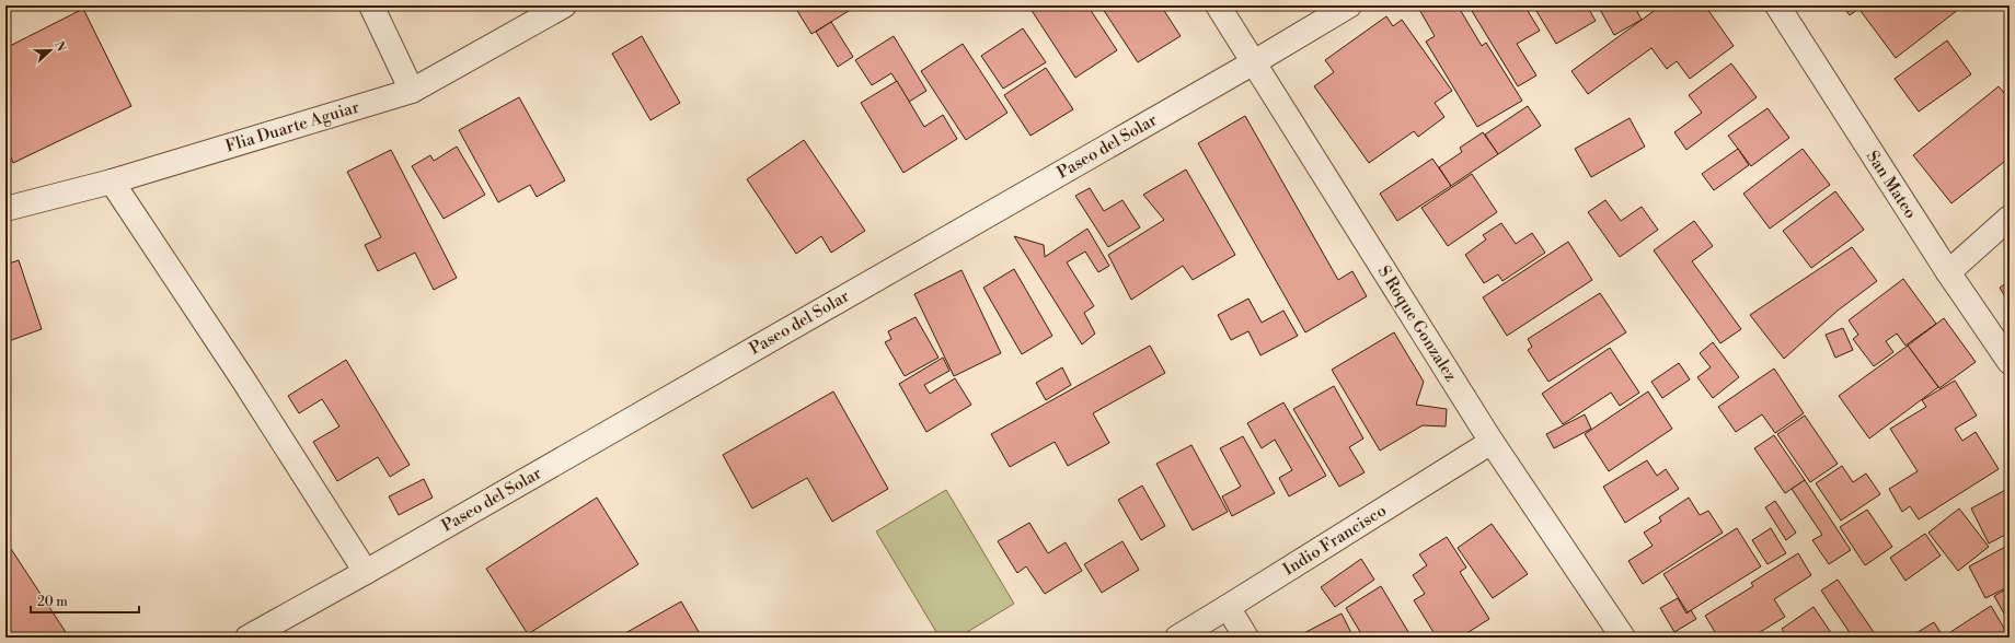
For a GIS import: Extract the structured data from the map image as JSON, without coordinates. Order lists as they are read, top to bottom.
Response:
{
  "streets": {
    "street": [
      "Flia Duarte Aguiar",
      "Paseo del Solar",
      "San Mateo",
      "S Roque Gonzalez",
      "Indio Francisco"
    ]
  },
  "crossings": [
    ["Paseo del Solar", "S Roque Gonzalez"],
    ["S Roque Gonzalez", "Indio Francisco"]
  ],
  "scale_bar": "20 m",
  "north": "right"
}
